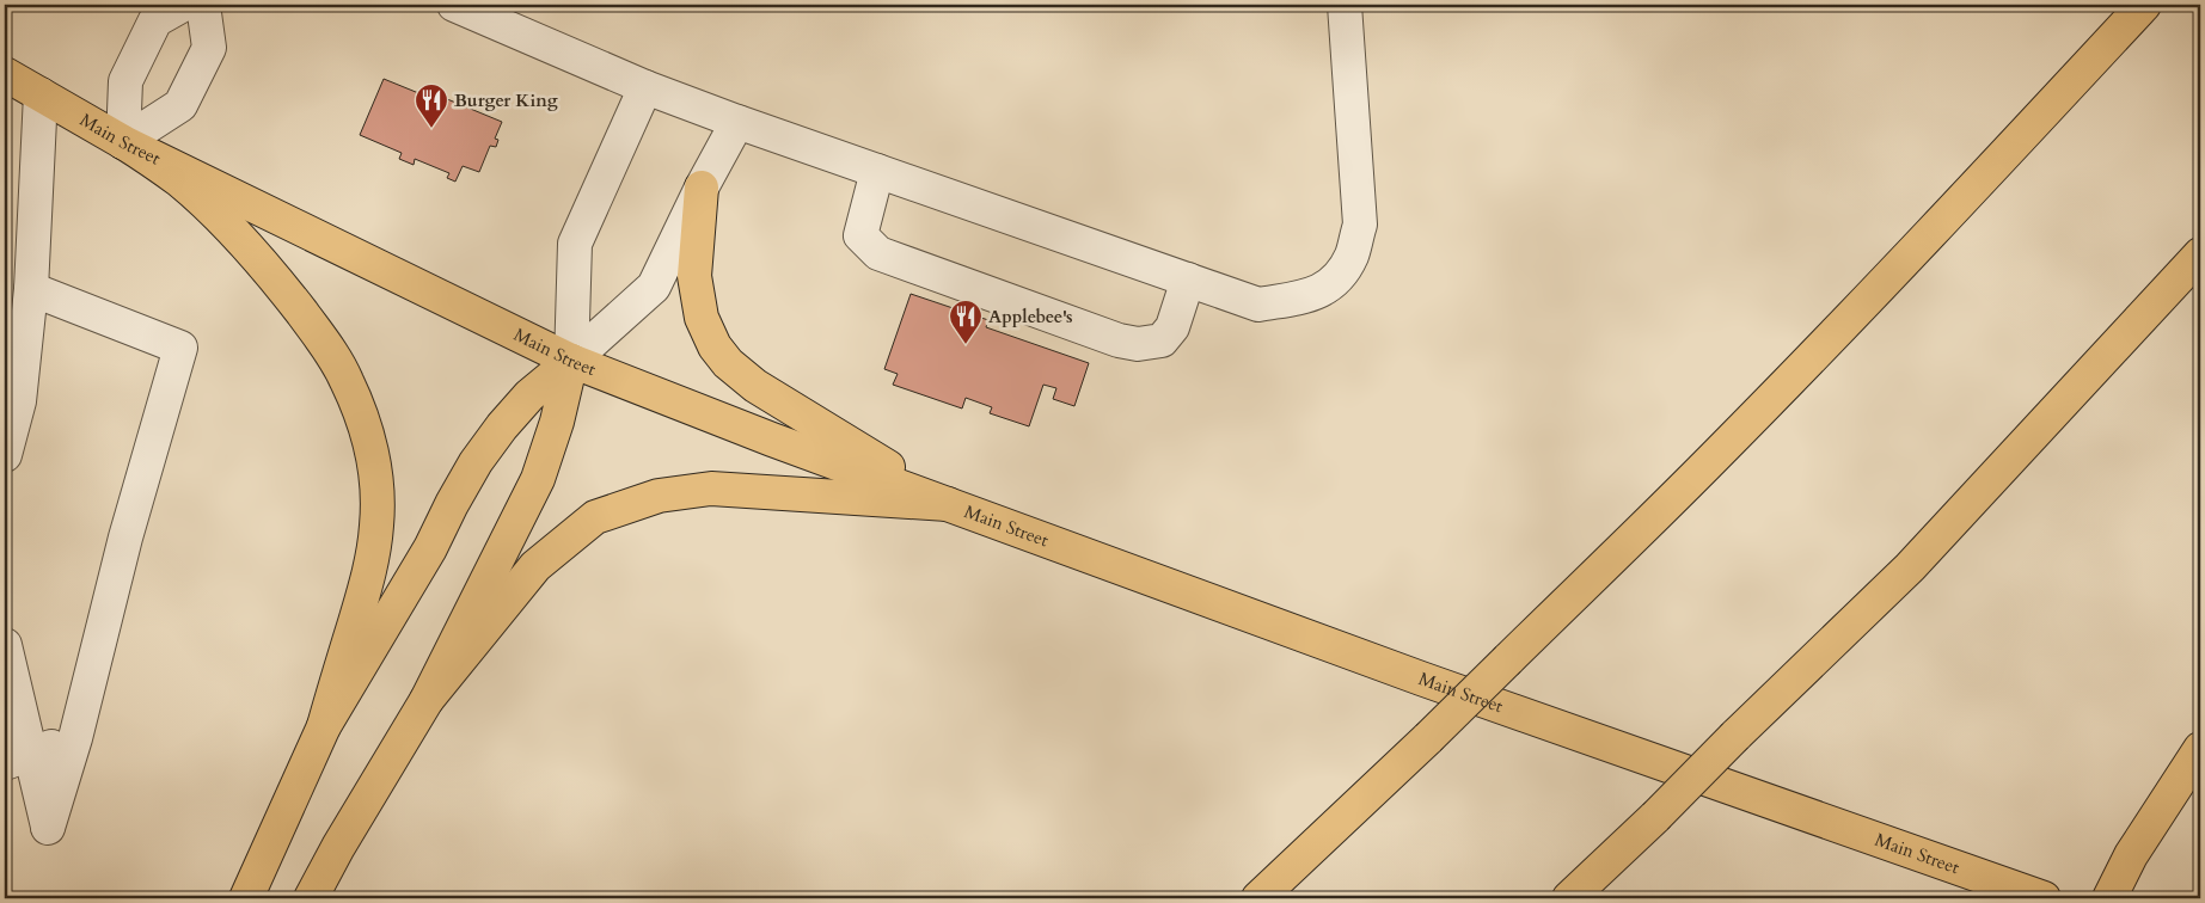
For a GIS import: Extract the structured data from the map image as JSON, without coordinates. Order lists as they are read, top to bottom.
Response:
{
  "streets": {
    "main road": ["Main Street"]
  },
  "places": {
    "restaurant": ["Burger King", "Applebee's"]
  }
}
